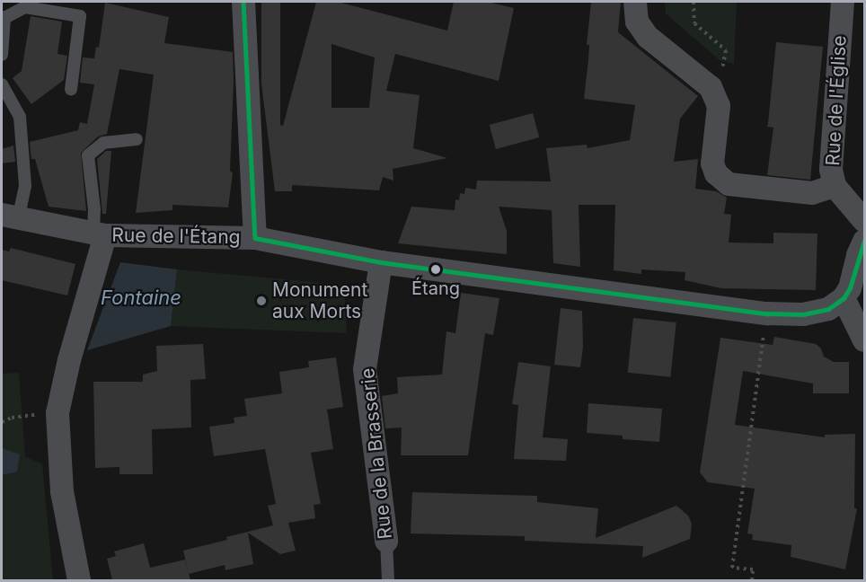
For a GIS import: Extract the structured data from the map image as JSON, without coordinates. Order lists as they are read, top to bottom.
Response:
{
  "streets": {
    "street": ["Rue de l'Église", "Rue de l'Étang", "Rue de la Brasserie"]
  },
  "crossings": [
    ["Rue de l'Étang", "Rue de la Brasserie"]
  ],
  "water": ["Fontaine"],
  "places": ["Étang", "Monument aux Morts"]
}
